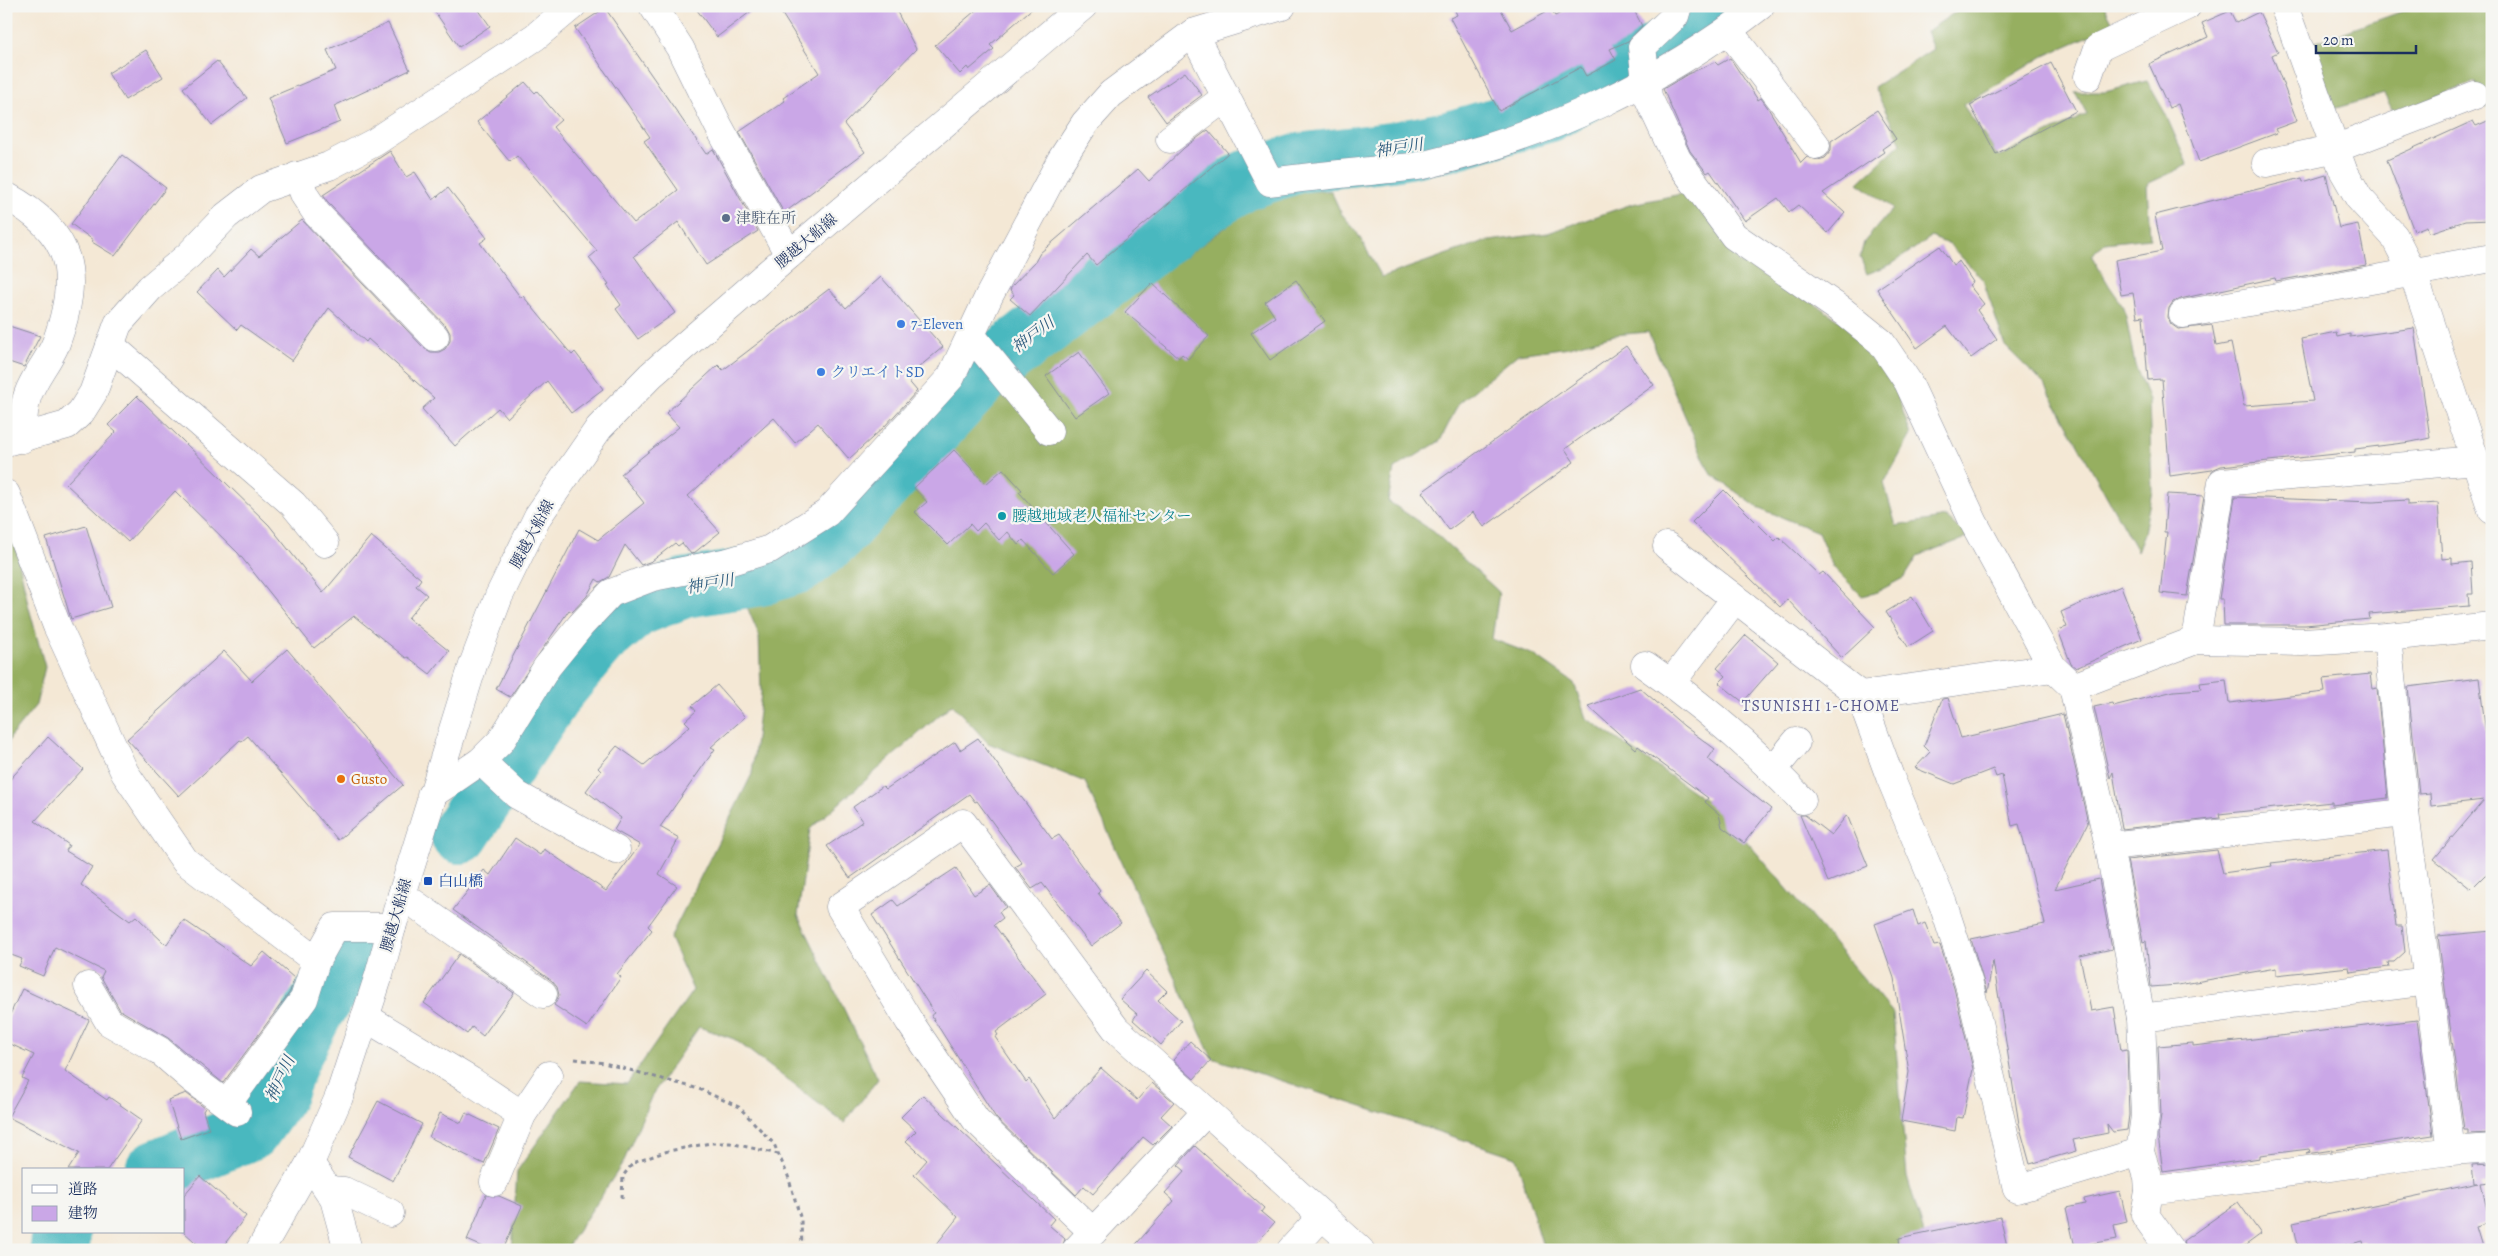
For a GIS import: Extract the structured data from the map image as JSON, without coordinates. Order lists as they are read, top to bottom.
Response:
{
  "streets": {
    "street": ["腰越大船線"]
  },
  "districts": ["TSUNISHI 1-CHOME"],
  "water": ["神戸川"],
  "places": {
    "other": [
      "津駐在所",
      "7-Eleven",
      "クリエイトSD",
      "腰越地域老人福祉センター",
      "Gusto"
    ],
    "transit": ["白山橋"]
  },
  "legend": ["道路", "建物"],
  "scale_bar": "20 m"
}
